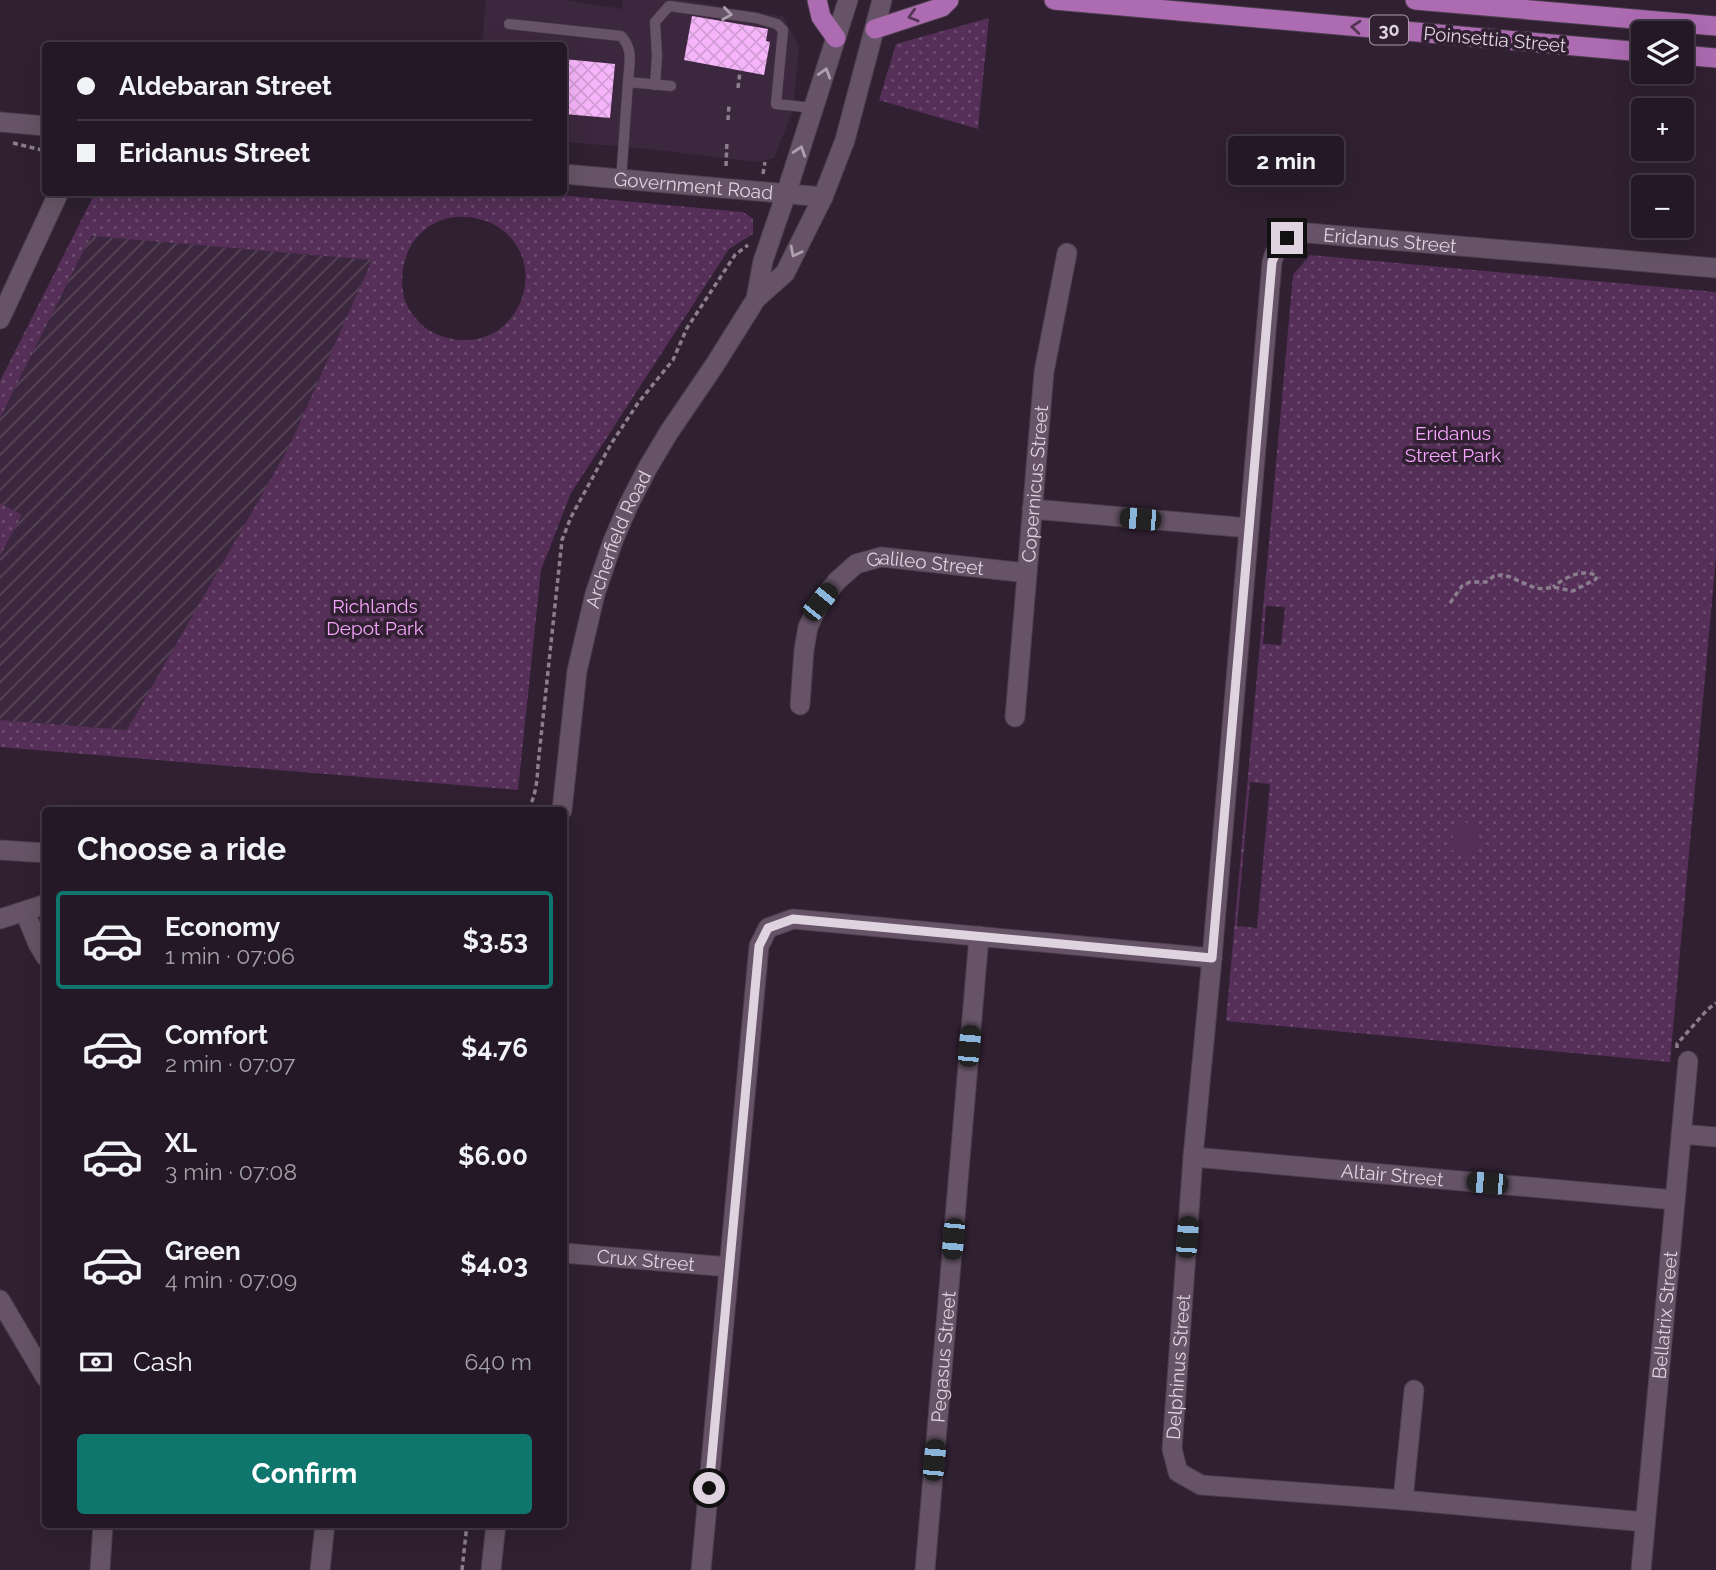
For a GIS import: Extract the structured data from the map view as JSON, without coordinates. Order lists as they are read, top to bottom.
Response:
{
  "streets": {
    "main road": ["30", "Poinsettia Street"],
    "street": [
      "Government Road",
      "Eridanus Street",
      "Copernicus Street",
      "Archerfield Road",
      "Galileo Street",
      "Altair Street",
      "Crux Street",
      "Bellatrix Street",
      "Pegasus Street",
      "Delphinus Street"
    ]
  },
  "crossings": [
    ["Government Road", "Archerfield Road"],
    ["Eridanus Street", "Delphinus Street"],
    ["Copernicus Street", "Galileo Street"],
    ["Altair Street", "Bellatrix Street"],
    ["Altair Street", "Delphinus Street"],
    ["Bellatrix Street", "Delphinus Street"]
  ],
  "parks": ["Eridanus Street Park", "Richlands Depot Park"],
  "page": {
    "map_buttons": ["+", "−"],
    "banner": ["Aldebaran Street", "Eridanus Street"],
    "bubble": "2 min",
    "heading": "Choose a ride",
    "list": [
      {
        "name": "Economy",
        "note": "1 min · 07:06",
        "value": "$3.53"
      },
      {
        "name": "Comfort",
        "note": "2 min · 07:07",
        "value": "$4.76"
      },
      {
        "name": "XL",
        "note": "3 min · 07:08",
        "value": "$6.00"
      },
      {
        "name": "Green",
        "note": "4 min · 07:09",
        "value": "$4.03"
      }
    ],
    "pay": ["Cash", "640 m"],
    "buttons": "Confirm"
  }
}
